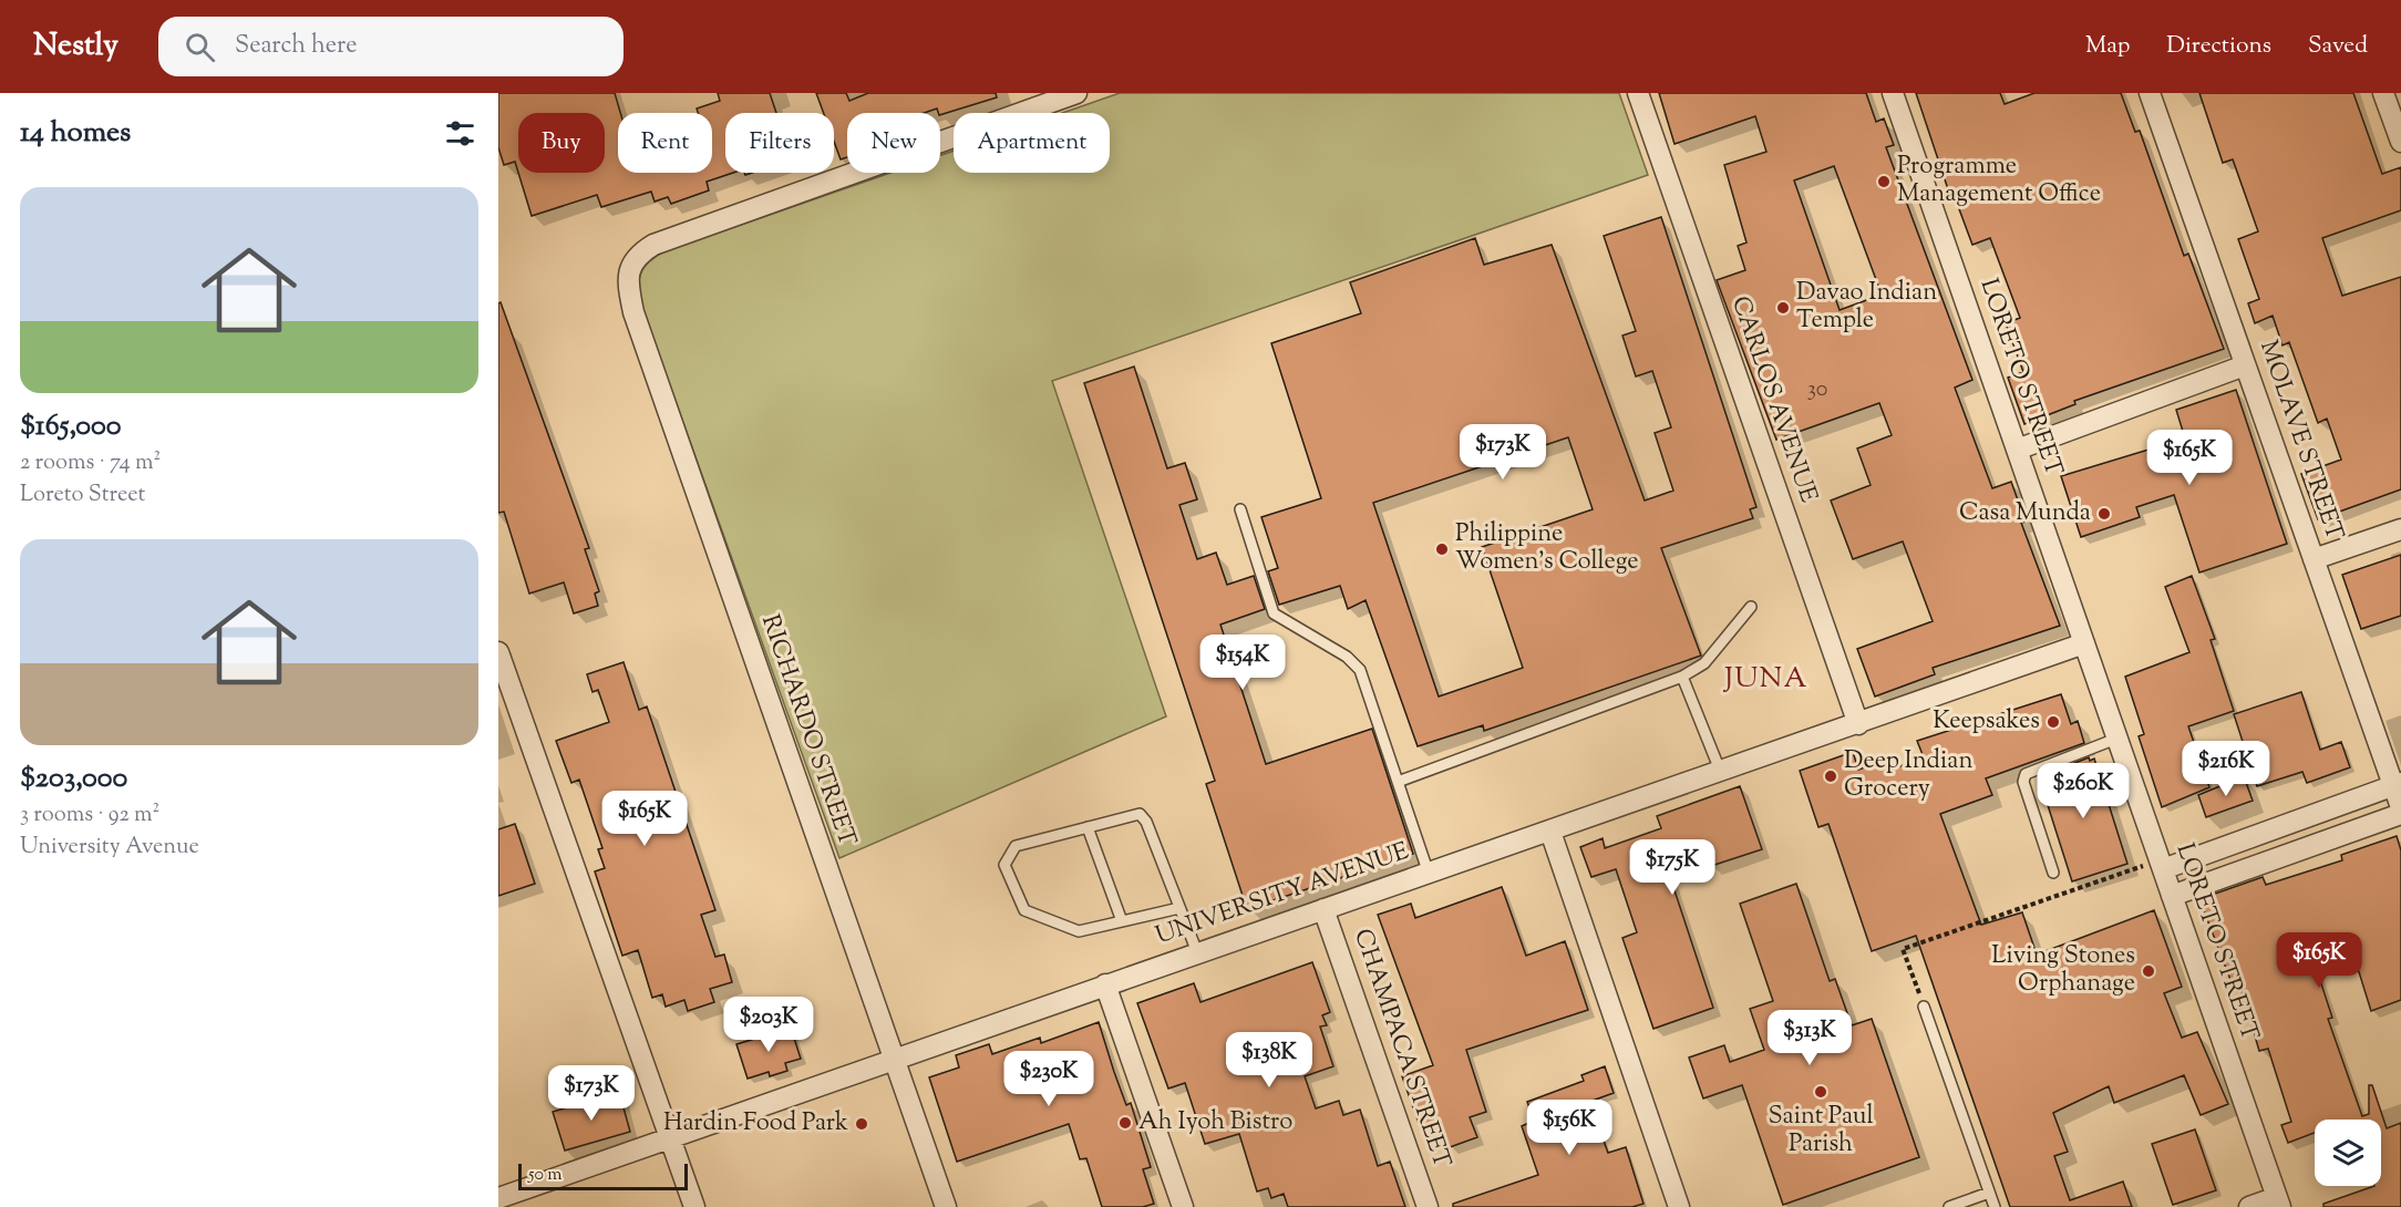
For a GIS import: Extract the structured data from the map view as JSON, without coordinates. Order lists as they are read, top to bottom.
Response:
{
  "streets": {
    "street": [
      "LORETO STREET",
      "CARLOS AVENUE",
      "MOLAVE STREET",
      "RICHARDO STREET",
      "UNIVERSITY AVENUE",
      "CHAMPACA STREET"
    ]
  },
  "crossings": [
    ["LORETO STREET", "UNIVERSITY AVENUE"],
    ["CARLOS AVENUE", "UNIVERSITY AVENUE"],
    ["RICHARDO STREET", "UNIVERSITY AVENUE"],
    ["UNIVERSITY AVENUE", "CHAMPACA STREET"]
  ],
  "districts": ["JUNA"],
  "places": [
    "Programme Management Office",
    "Davao Indian Temple",
    "Casa Munda",
    "Philippine Women's College",
    "Keepsakes",
    "Deep Indian Grocery",
    "Living Stones Orphanage",
    "Saint Paul Parish",
    "Ah Iyoh Bistro",
    "Hardin Food Park"
  ],
  "house_numbers": ["30"],
  "scale_bar": "50 m",
  "page": {
    "header": "Nestly",
    "search": "Search here",
    "nav": ["Map", "Directions", "Saved"],
    "heading": "14 homes",
    "chip": [
      "Buy",
      "Rent",
      "Filters",
      "New",
      "Apartment"
    ],
    "list": [
      {
        "name": "$165,000",
        "note": "2 rooms · 74 m² · Loreto Street"
      },
      {
        "name": "$203,000",
        "note": "3 rooms · 92 m² · University Avenue"
      }
    ],
    "price": [
      "$173K",
      "$165K",
      "$154K",
      "$216K",
      "$260K",
      "$165K",
      "$175K",
      "$165K",
      "$203K",
      "$313K",
      "$138K",
      "$230K",
      "$173K",
      "$156K"
    ],
    "scale": "50 m"
  }
}
